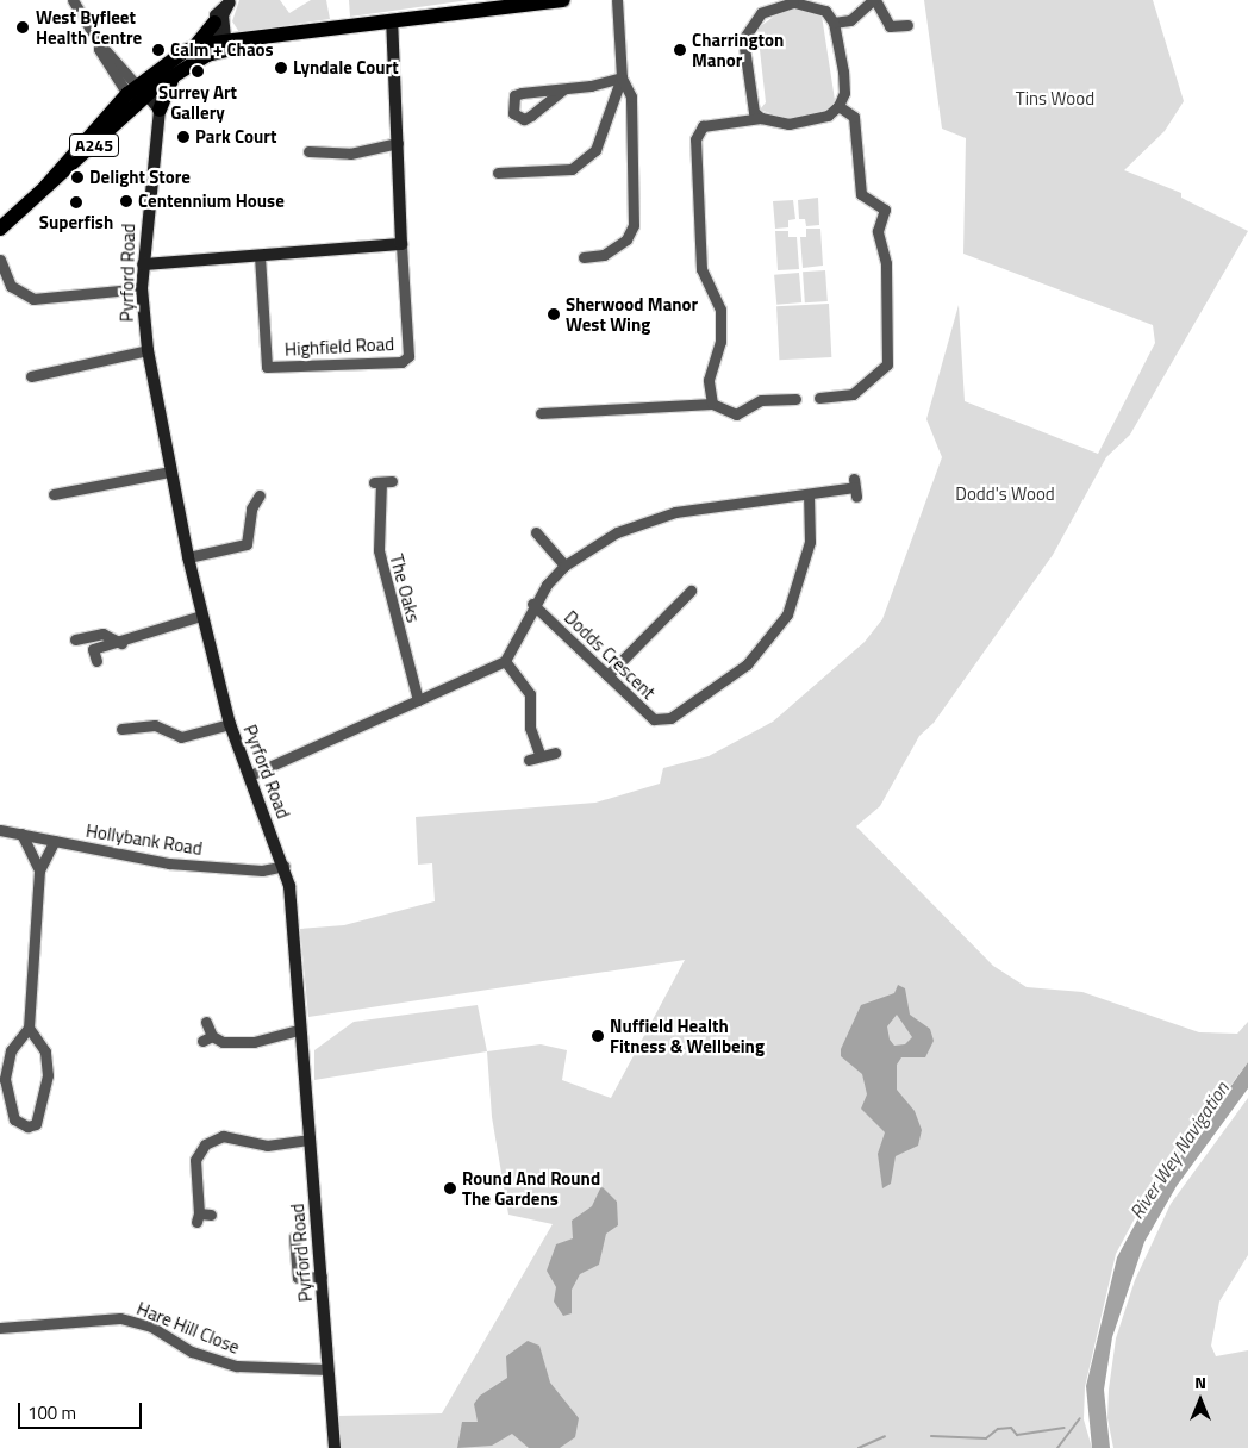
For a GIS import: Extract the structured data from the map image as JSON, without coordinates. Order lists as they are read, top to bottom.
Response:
{
  "streets": {
    "main road": ["A245"],
    "street": [
      "Pyrford Road",
      "Highfield Road",
      "The Oaks",
      "Dodds Crescent",
      "Hollybank Road",
      "Hare Hill Close"
    ]
  },
  "crossings": [
    ["A245", "Highfield Road"],
    ["Pyrford Road", "Hollybank Road"],
    ["Pyrford Road", "Hare Hill Close"]
  ],
  "water": ["River Wey Navigation"],
  "parks": ["Tins Wood", "Dodd's Wood"],
  "places": [
    "West Byfleet Health Centre",
    "Calm + Chaos",
    "Charrington Manor",
    "Lyndale Court",
    "Surrey Art Gallery",
    "Park Court",
    "Delight Store",
    "Centennium House",
    "Superfish",
    "Sherwood Manor West Wing",
    "Nuffield Health Fitness & Wellbeing",
    "Round And Round The Gardens"
  ],
  "scale_bar": "100 m",
  "north": "top"
}
